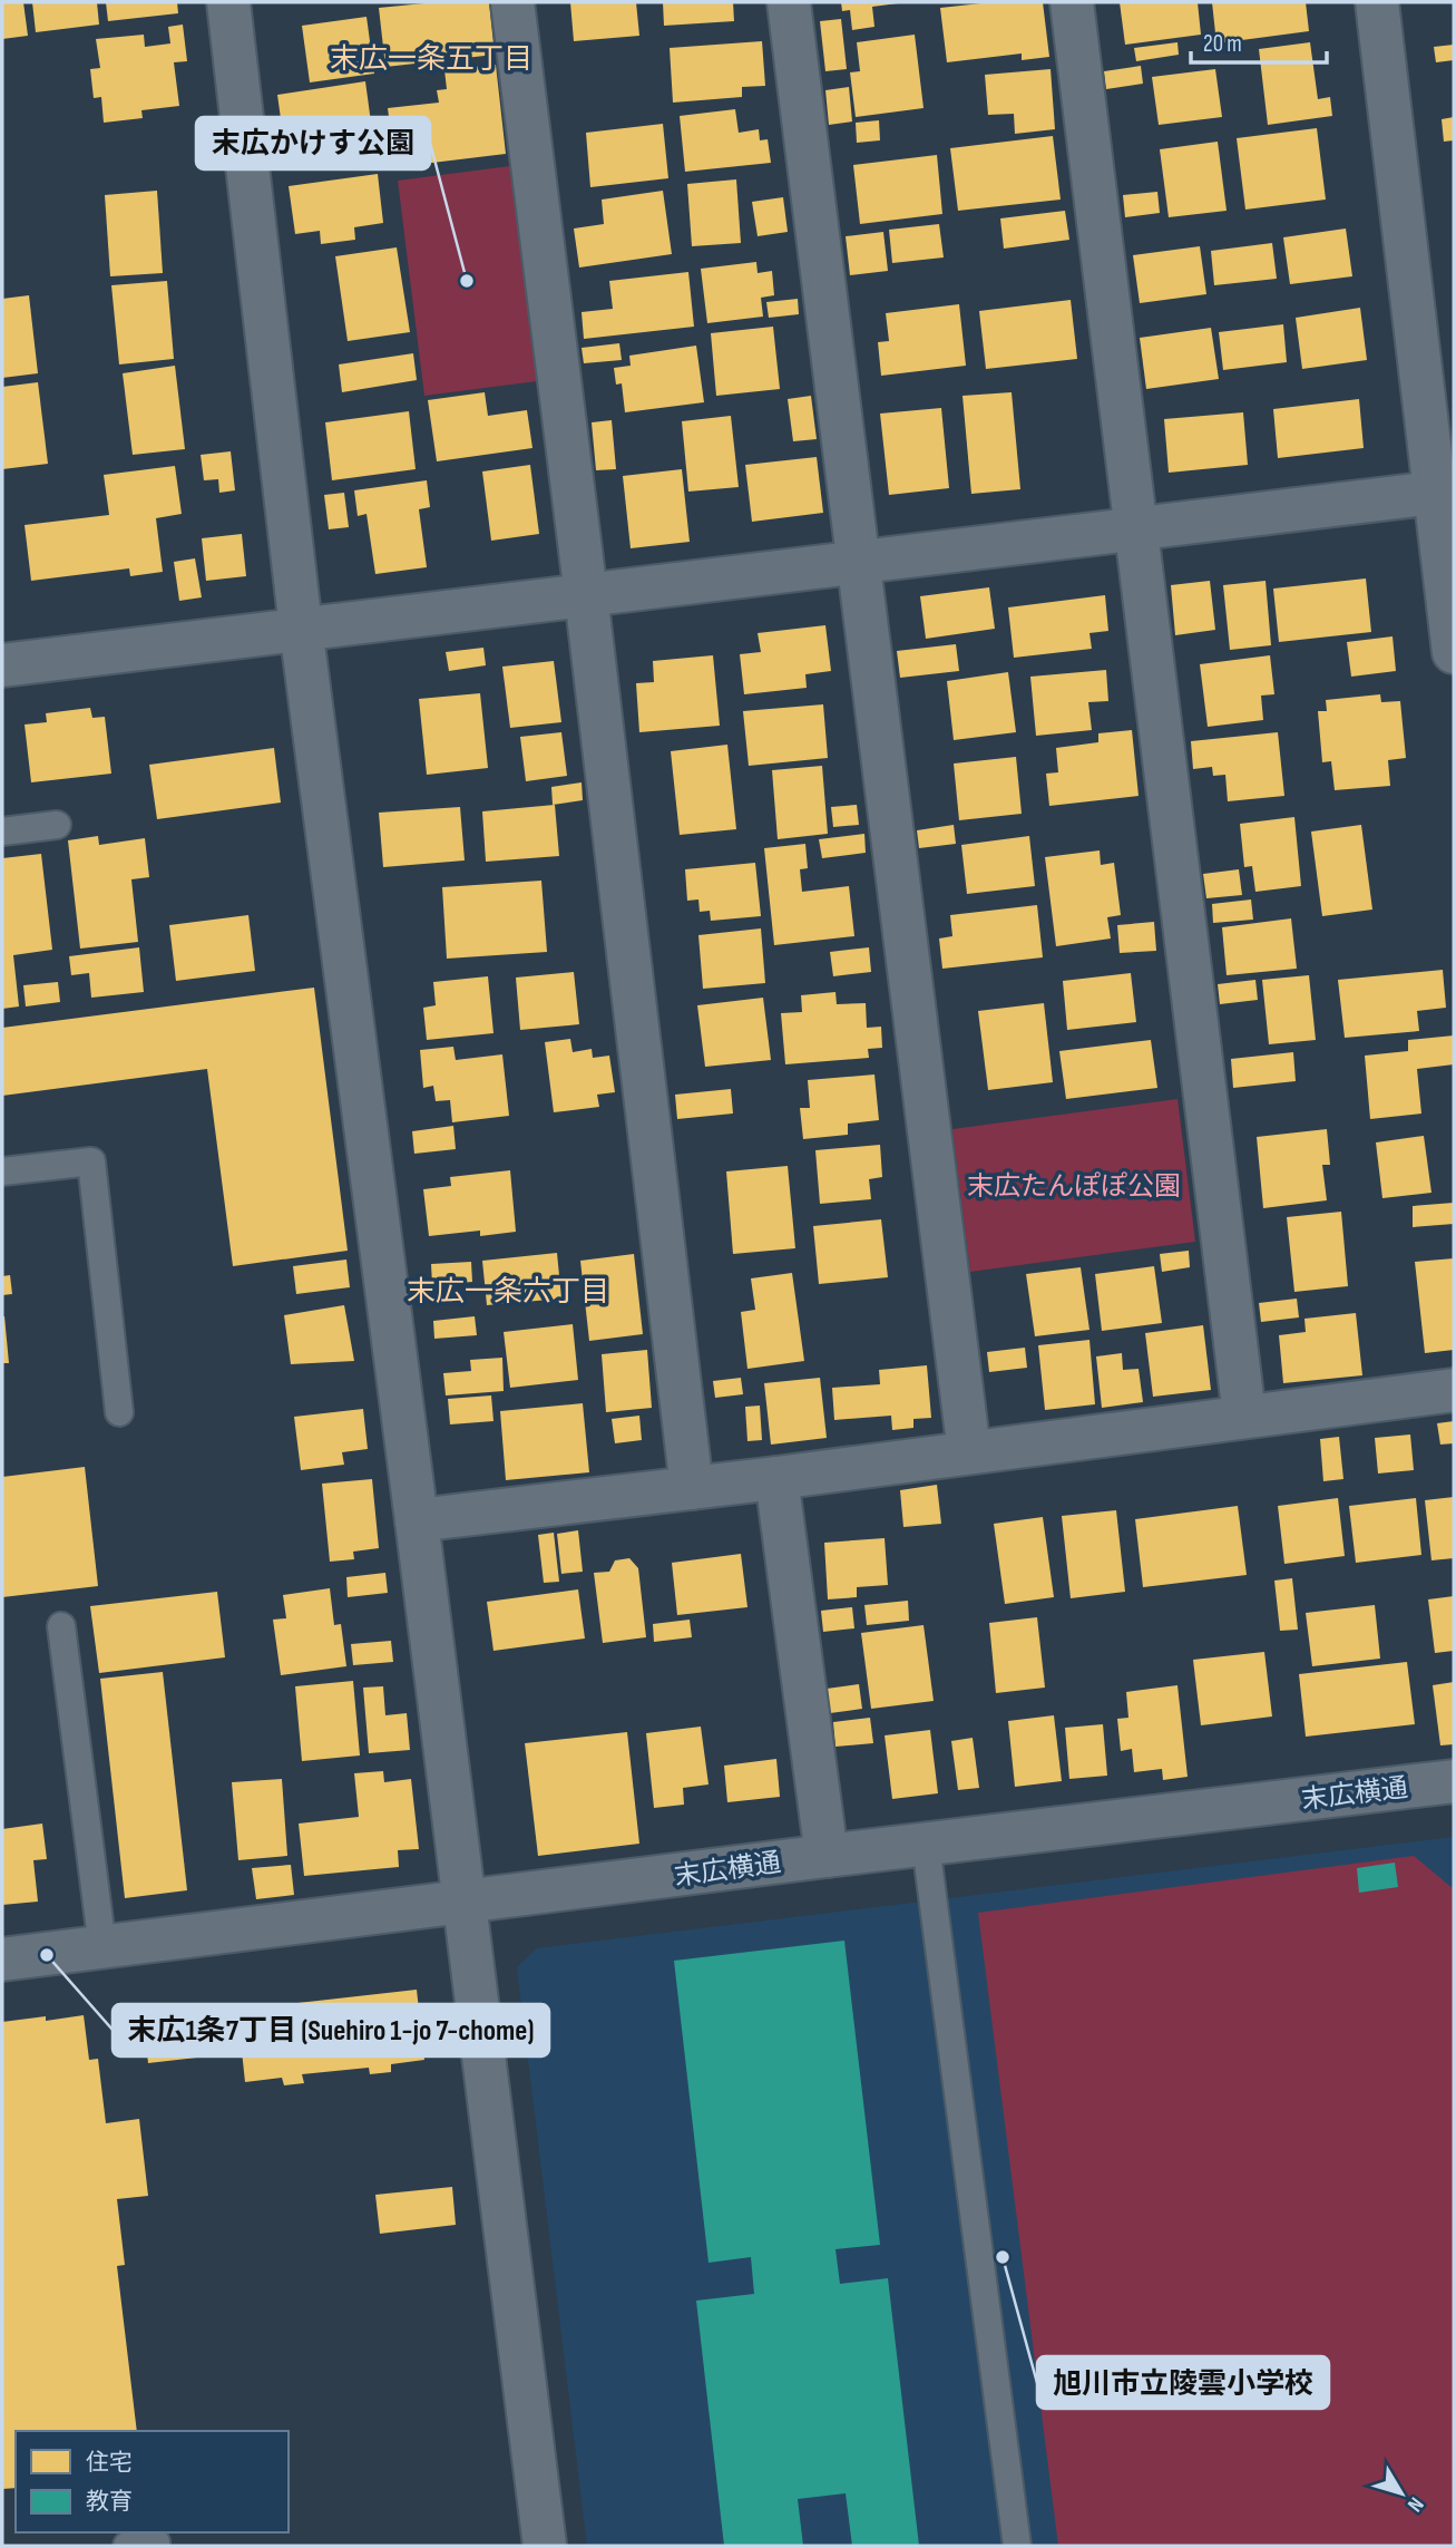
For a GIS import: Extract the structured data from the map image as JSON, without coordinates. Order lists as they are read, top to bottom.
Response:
{
  "streets": {
    "street": ["末広横通"]
  },
  "districts": ["末広一条五丁目", "末広一条六丁目"],
  "parks": ["末広たんぽぽ公園"],
  "places": ["末広かけす公園", "末広1条7丁目 (Suehiro 1-jo 7-chome)", "旭川市立陵雲小学校"],
  "legend": ["住宅", "教育"],
  "scale_bar": "20 m",
  "north": "bottom right"
}
